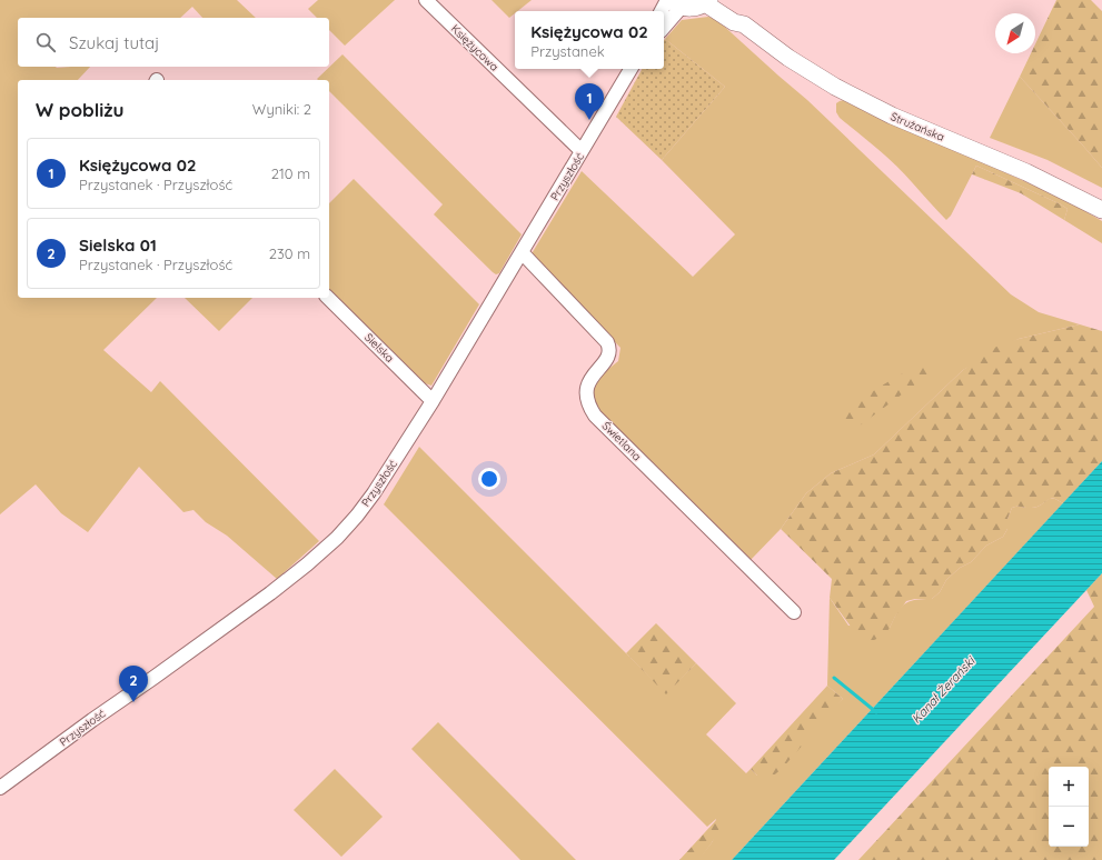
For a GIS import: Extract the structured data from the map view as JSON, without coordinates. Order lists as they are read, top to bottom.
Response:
{
  "streets": {
    "main road": ["Strużańska"],
    "street": [
      "Księżycowa",
      "Przyszłość",
      "Sielska",
      "Świetlana"
    ]
  },
  "crossings": [
    ["Księżycowa", "Przyszłość"],
    ["Przyszłość", "Sielska"],
    ["Przyszłość", "Świetlana"]
  ],
  "water": ["Kanał Żerański"],
  "north": "bottom left",
  "page": {
    "popup": ["Księżycowa 02", "Przystanek"],
    "search": "Szukaj tutaj",
    "heading": ["W pobliżu", "Wyniki: 2"],
    "pins": ["1", "2"],
    "list": [
      {
        "mark": "1",
        "name": "Księżycowa 02",
        "note": "Przystanek · Przyszłość",
        "value": "210 m"
      },
      {
        "mark": "2",
        "name": "Sielska 01",
        "note": "Przystanek · Przyszłość",
        "value": "230 m"
      }
    ],
    "map_buttons": ["+", "−"]
  }
}
